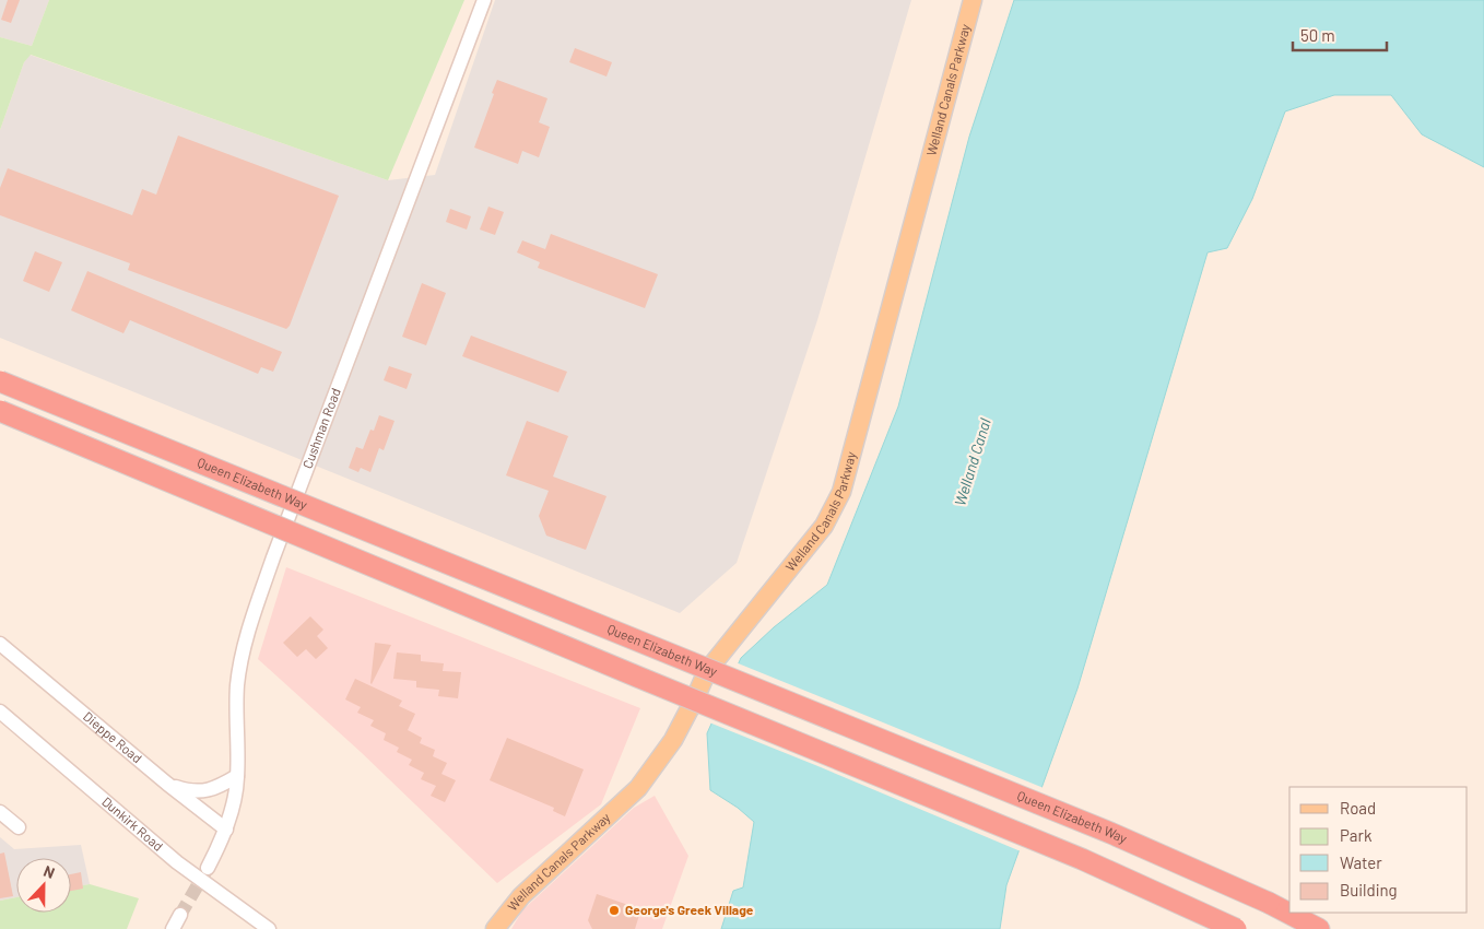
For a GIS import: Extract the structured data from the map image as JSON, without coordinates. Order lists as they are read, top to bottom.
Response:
{
  "streets": {
    "highway": ["Queen Elizabeth Way"],
    "main road": ["Welland Canals Parkway"],
    "street": ["Cushman Road", "Dieppe Road", "Dunkirk Road"]
  },
  "crossings": [
    ["Cushman Road", "Dieppe Road"]
  ],
  "water": ["Welland Canal"],
  "places": ["George's Greek Village"],
  "legend": [
    "Road",
    "Park",
    "Water",
    "Building"
  ],
  "scale_bar": "50 m",
  "north": "top"
}
